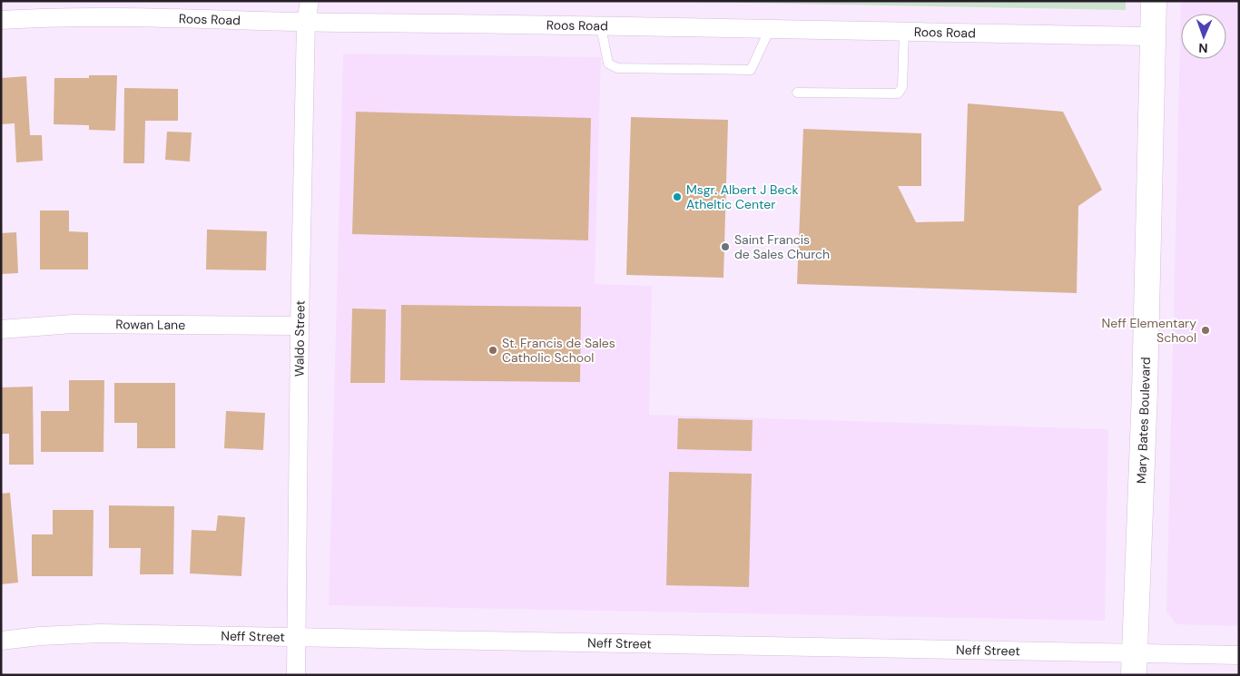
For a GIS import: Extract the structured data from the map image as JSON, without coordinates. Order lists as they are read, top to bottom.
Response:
{
  "streets": {
    "street": [
      "Roos Road",
      "Rowan Lane",
      "Waldo Street",
      "Mary Bates Boulevard",
      "Neff Street"
    ]
  },
  "crossings": [
    ["Roos Road", "Waldo Street"],
    ["Roos Road", "Mary Bates Boulevard"],
    ["Rowan Lane", "Waldo Street"],
    ["Waldo Street", "Neff Street"],
    ["Mary Bates Boulevard", "Neff Street"]
  ],
  "places": [
    "Msgr. Albert J Beck Atheltic Center",
    "Saint Francis de Sales Church",
    "Neff Elementary School",
    "St. Francis de Sales Catholic School"
  ],
  "north": "bottom"
}
